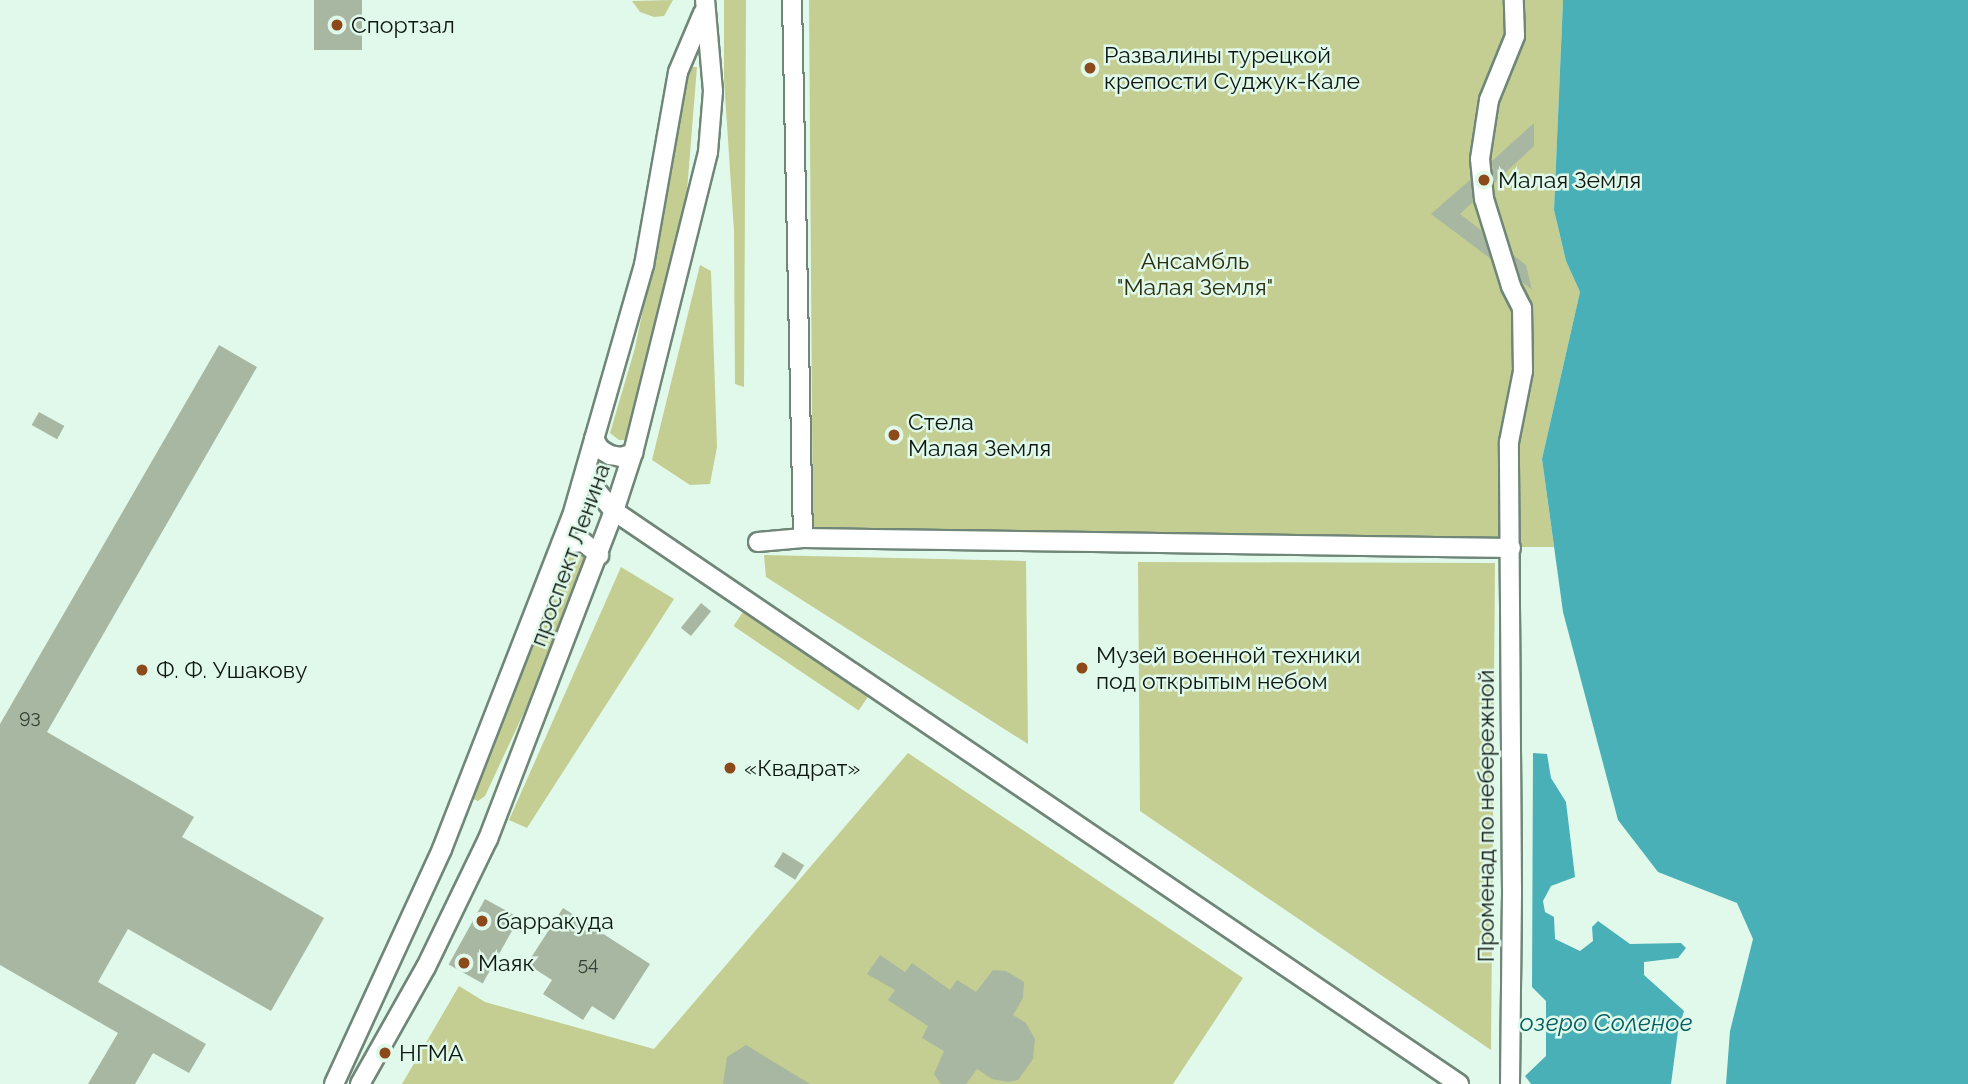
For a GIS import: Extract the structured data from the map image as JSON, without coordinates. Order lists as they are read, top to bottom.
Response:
{
  "streets": {
    "street": ["проспект Ленина", "Променад по небережной"]
  },
  "water": ["озеро Соленое"],
  "parks": ["Ансамбль \"Малая Земля\""],
  "places": [
    "Спортзал",
    "Развалины турецкой крепости Суджук-Кале",
    "Малая Земля",
    "Стела Малая Земля",
    "Музей военной техники под открытым небом",
    "Ф. Ф. Ушакову",
    "«Квадрат»",
    "барракуда",
    "Маяк",
    "НГМА"
  ],
  "house_numbers": ["93", "54"]
}
